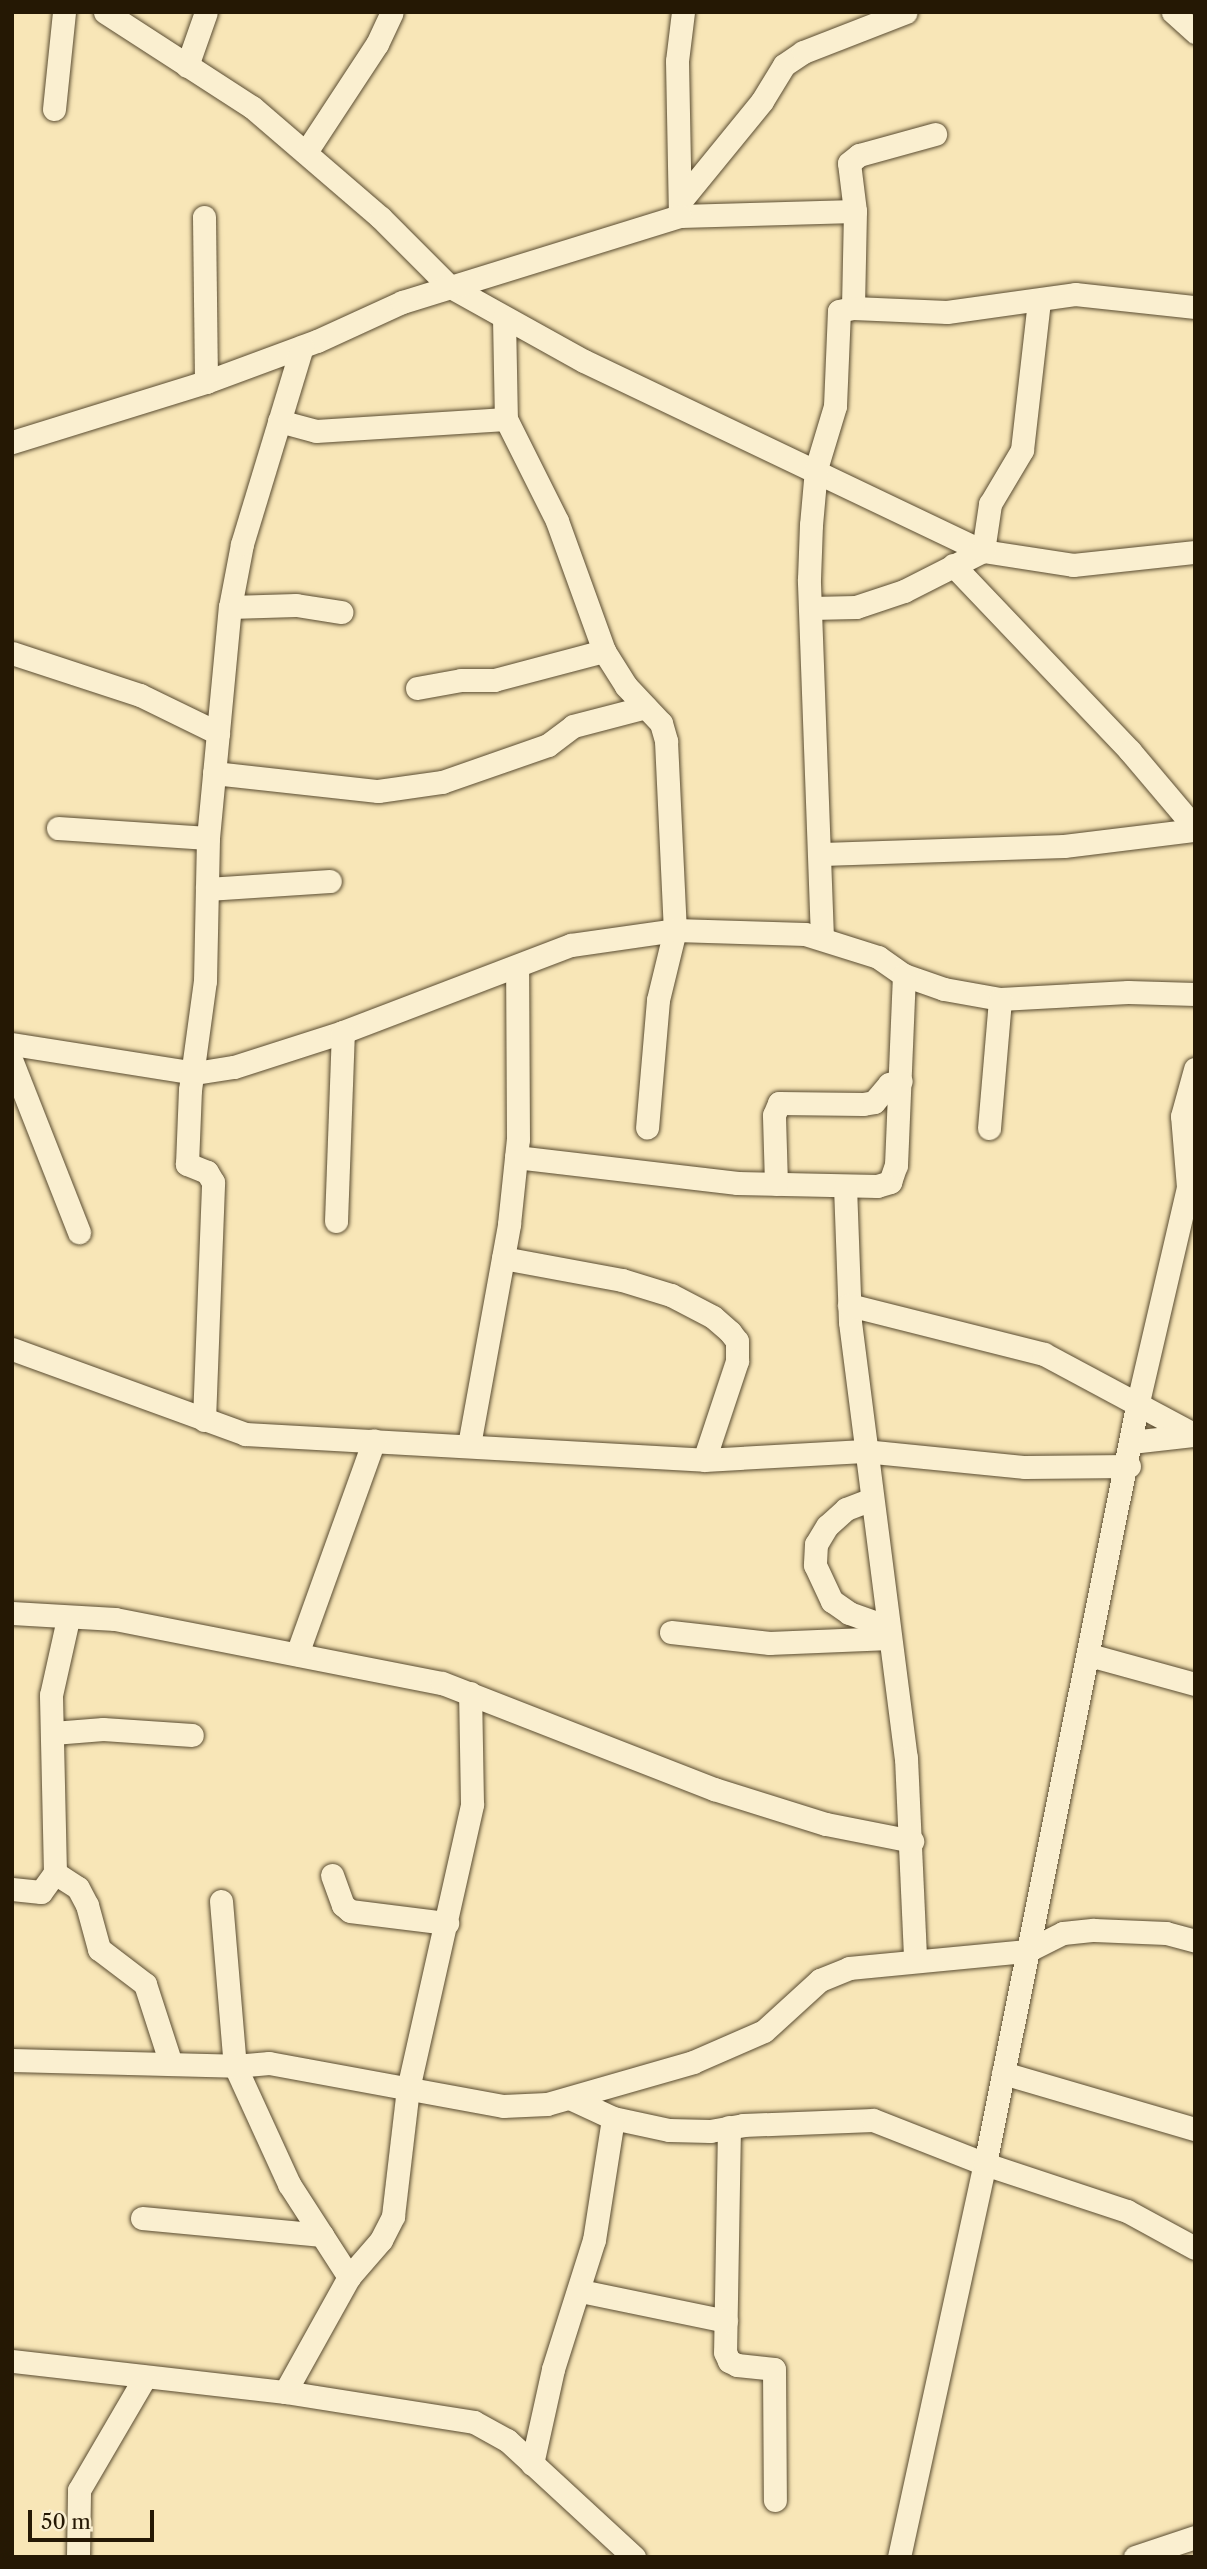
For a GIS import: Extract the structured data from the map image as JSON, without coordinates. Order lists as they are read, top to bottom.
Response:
{
  "scale_bar": "50 m"
}
